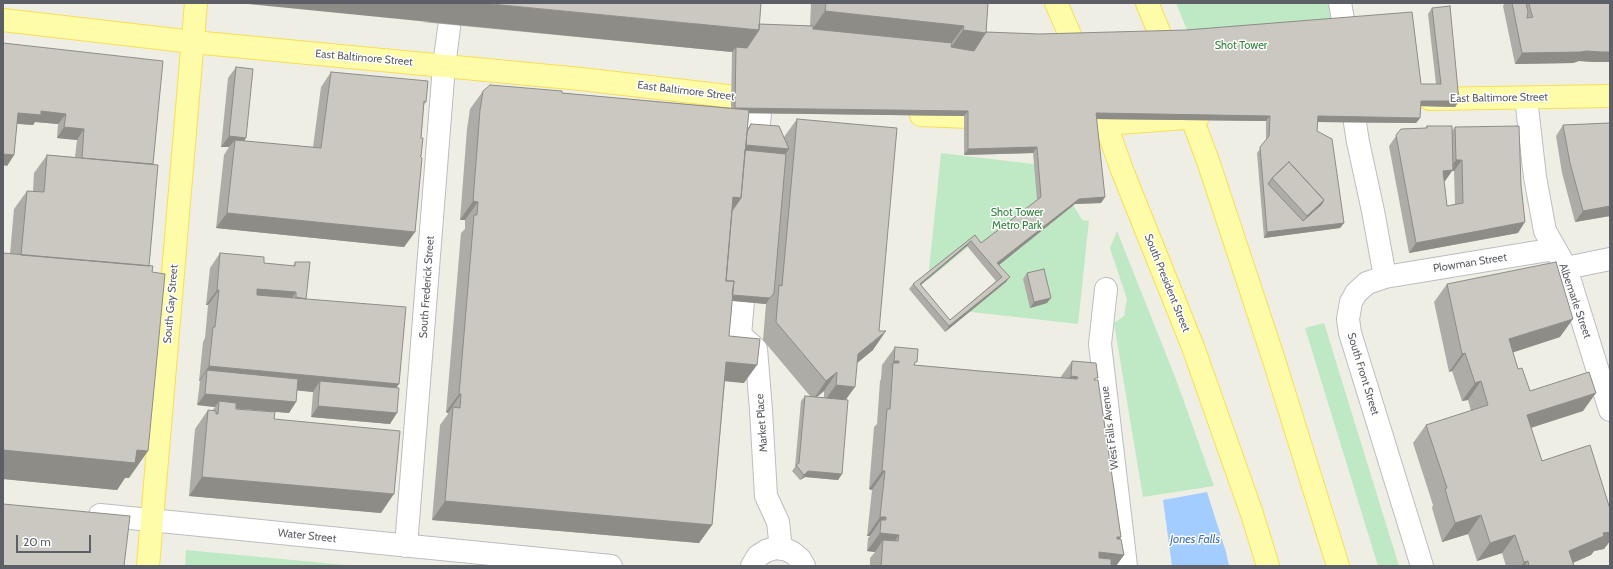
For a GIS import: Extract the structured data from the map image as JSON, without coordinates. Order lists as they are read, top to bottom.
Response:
{
  "streets": {
    "main road": ["East Baltimore Street", "South President Street", "South Gay Street"],
    "street": [
      "Plowman Street",
      "South Frederick Street",
      "Albemarle Street",
      "South Front Street",
      "Market Place",
      "West Falls Avenue",
      "Water Street"
    ]
  },
  "crossings": [
    ["East Baltimore Street", "South Frederick Street"],
    ["East Baltimore Street", "Albemarle Street"],
    ["East Baltimore Street", "South Gay Street"],
    ["Plowman Street", "Albemarle Street"],
    ["Plowman Street", "South Front Street"],
    ["South Frederick Street", "Water Street"],
    ["South Gay Street", "Water Street"]
  ],
  "water": ["Jones Falls"],
  "parks": ["Shot Tower", "Shot Tower Metro Park"],
  "scale_bar": "20 m"
}
